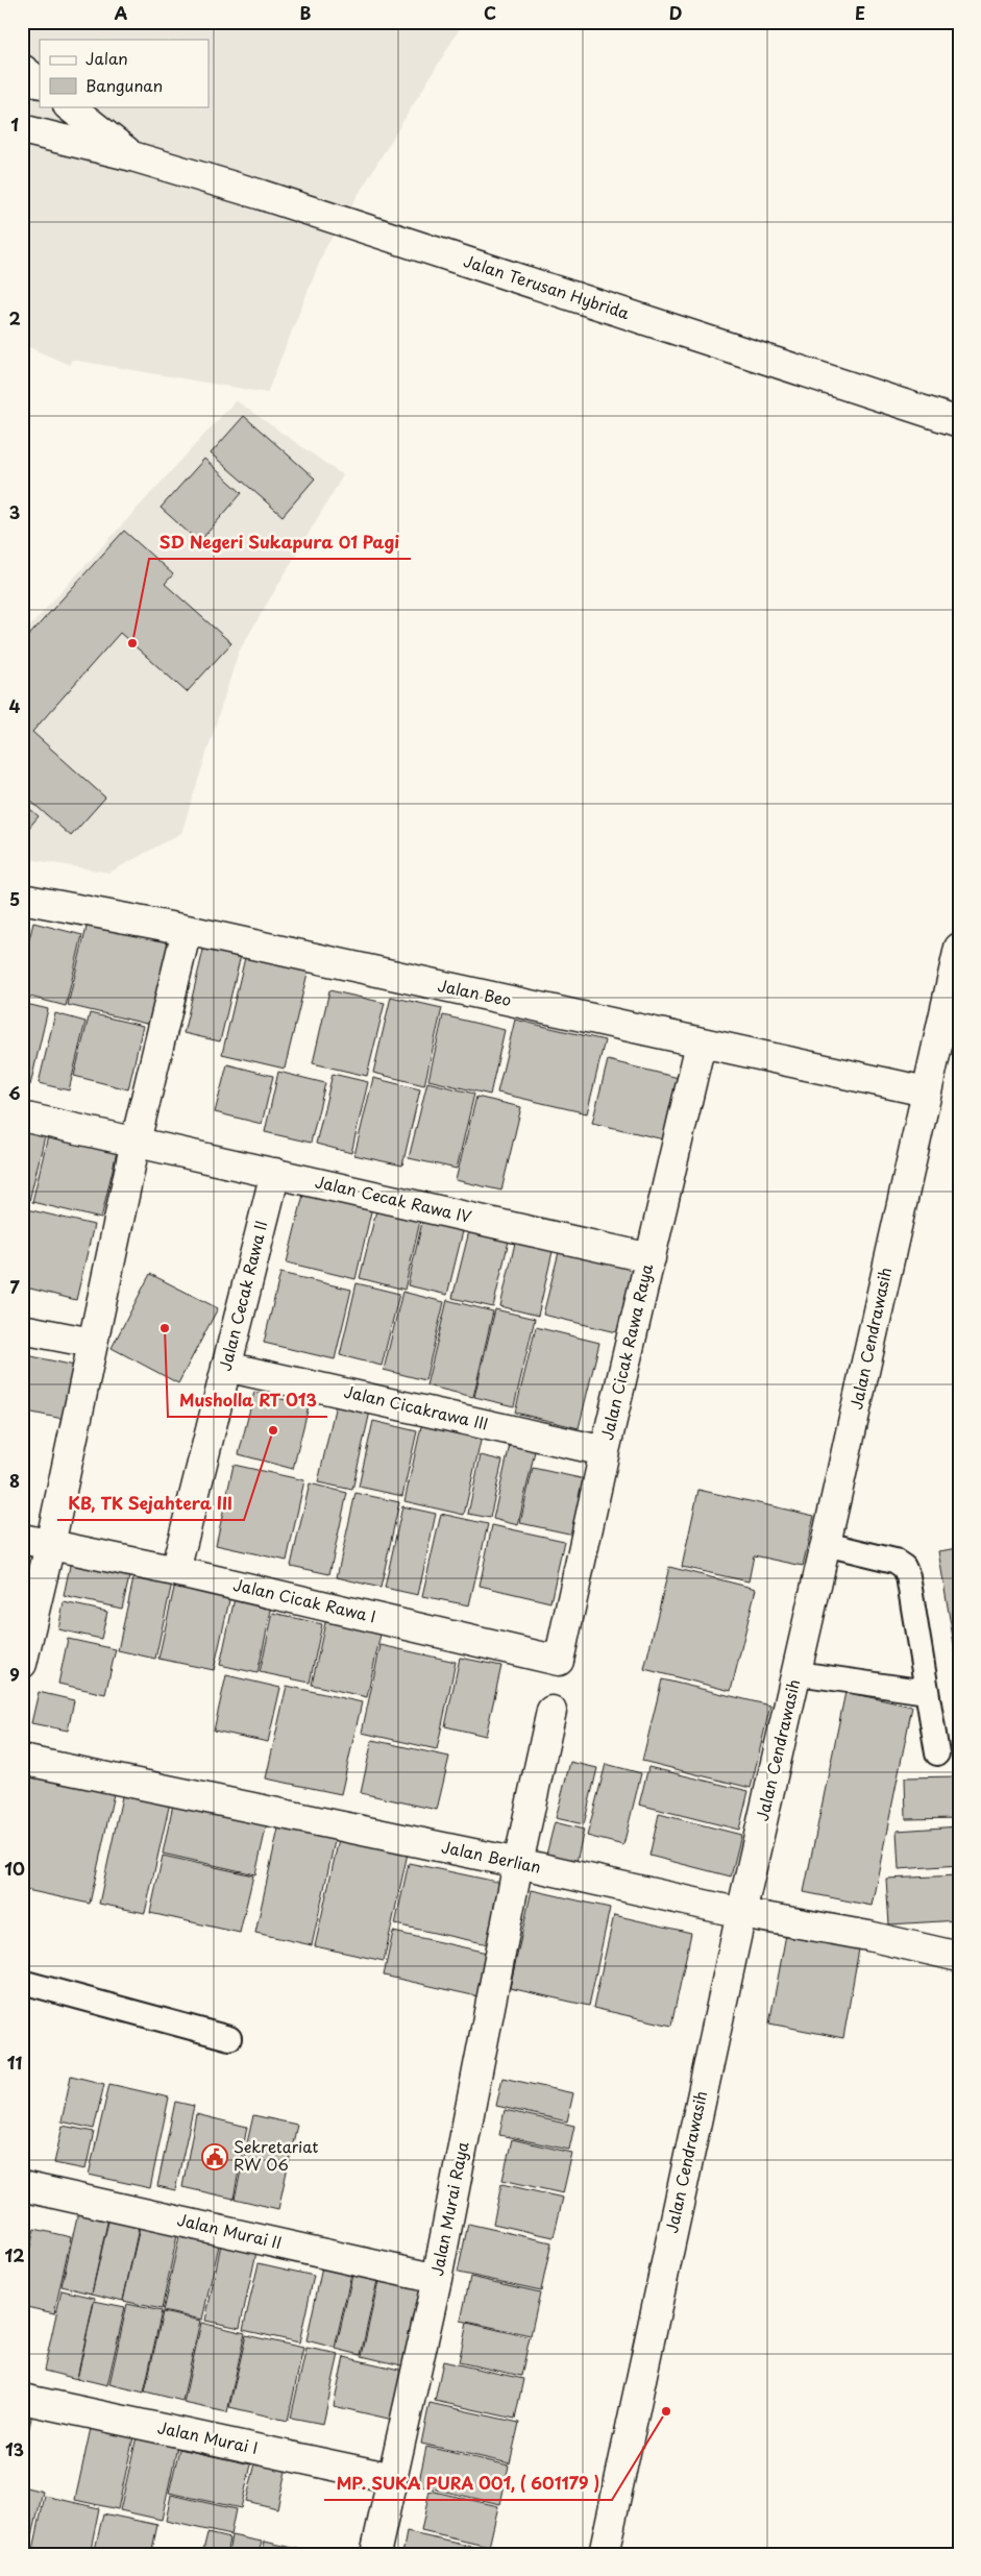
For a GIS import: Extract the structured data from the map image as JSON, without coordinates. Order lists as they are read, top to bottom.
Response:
{
  "streets": {
    "street": [
      "Jalan Terusan Hybrida",
      "Jalan Beo",
      "Jalan Cecak Rawa IV",
      "Jalan Cecak Rawa II",
      "Jalan Cendrawasih",
      "Jalan Cicak Rawa Raya",
      "Jalan Cicakrawa III",
      "Jalan Cicak Rawa I",
      "Jalan Berlian",
      "Jalan Murai Raya",
      "Jalan Murai II",
      "Jalan Murai I"
    ]
  },
  "crossings": [
    ["Jalan Beo", "Jalan Cendrawasih"],
    ["Jalan Beo", "Jalan Cicak Rawa Raya"],
    ["Jalan Cecak Rawa IV", "Jalan Cecak Rawa II"],
    ["Jalan Cecak Rawa IV", "Jalan Cicak Rawa Raya"],
    ["Jalan Cecak Rawa II", "Jalan Cicakrawa III"],
    ["Jalan Cecak Rawa II", "Jalan Cicak Rawa I"],
    ["Jalan Cendrawasih", "Jalan Berlian"],
    ["Jalan Cicak Rawa Raya", "Jalan Cicakrawa III"],
    ["Jalan Cicak Rawa Raya", "Jalan Cicak Rawa I"],
    ["Jalan Berlian", "Jalan Murai Raya"],
    ["Jalan Murai Raya", "Jalan Murai II"],
    ["Jalan Murai Raya", "Jalan Murai I"]
  ],
  "places": {
    "other": [
      "SD Negeri Sukapura 01 Pagi",
      "Musholla RT 013",
      "KB, TK Sejahtera III",
      "MP. SUKA PURA 001, ( 601179 )"
    ],
    "public building": ["Sekretariat RW 06"]
  },
  "legend": ["Jalan", "Bangunan"],
  "grid": {
    "columns": [
      "A",
      "B",
      "C",
      "D",
      "E"
    ],
    "rows": [
      "1",
      "2",
      "3",
      "4",
      "5",
      "6",
      "7",
      "8",
      "9",
      "10",
      "11",
      "12",
      "13"
    ]
  }
}
